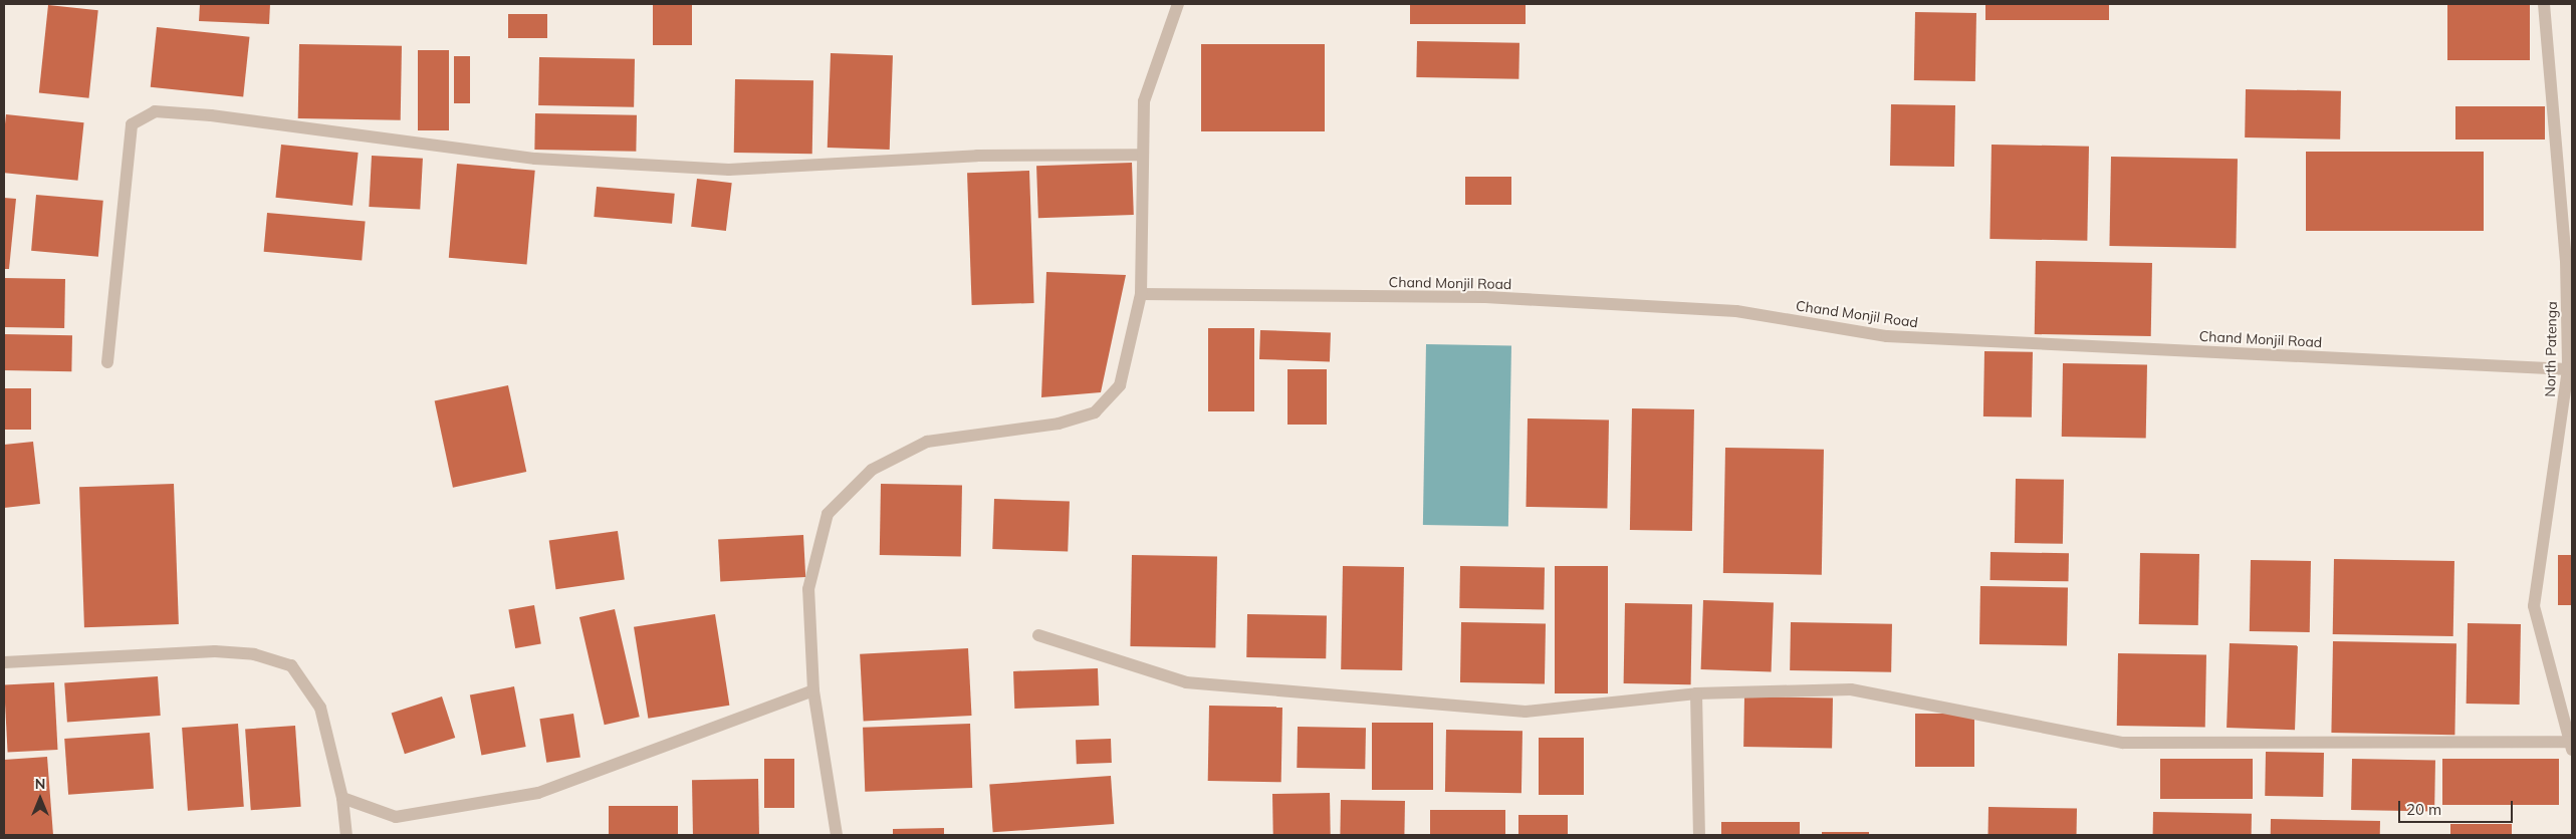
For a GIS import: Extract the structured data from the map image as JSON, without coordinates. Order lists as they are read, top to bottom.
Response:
{
  "streets": {
    "street": ["Chand Monjil Road", "North Patenga"]
  },
  "crossings": [
    ["Chand Monjil Road", "North Patenga"]
  ],
  "scale_bar": "20 m",
  "north": "top"
}
